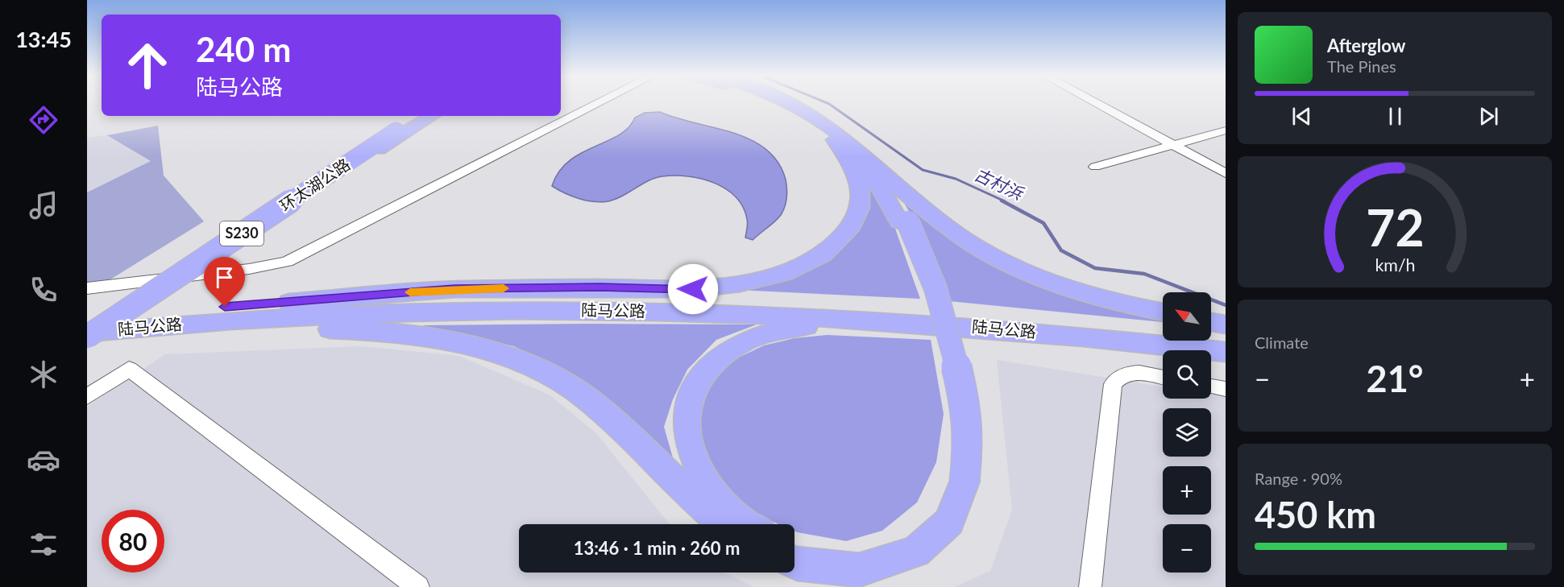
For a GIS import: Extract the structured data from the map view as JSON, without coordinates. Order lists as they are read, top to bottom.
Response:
{
  "streets": {
    "highway": ["环太湖公路", "S230", "陆马公路"]
  },
  "crossings": [
    ["环太湖公路", "陆马公路"]
  ],
  "water": ["古村浜"],
  "north": "top left",
  "page": {
    "tabs": "13:45",
    "turn": ["240 m", "陆马公路"],
    "song": ["Afterglow", "The Pines"],
    "map_buttons": ["+", "−"],
    "tile": [
      "Climate",
      ["Range · 90%", "450 km"]
    ],
    "heat": ["−", "21°", "+"],
    "limit": "80",
    "trip": "13:46 · 1 min · 260 m",
    "gauge": ["72", "km/h"]
  }
}
